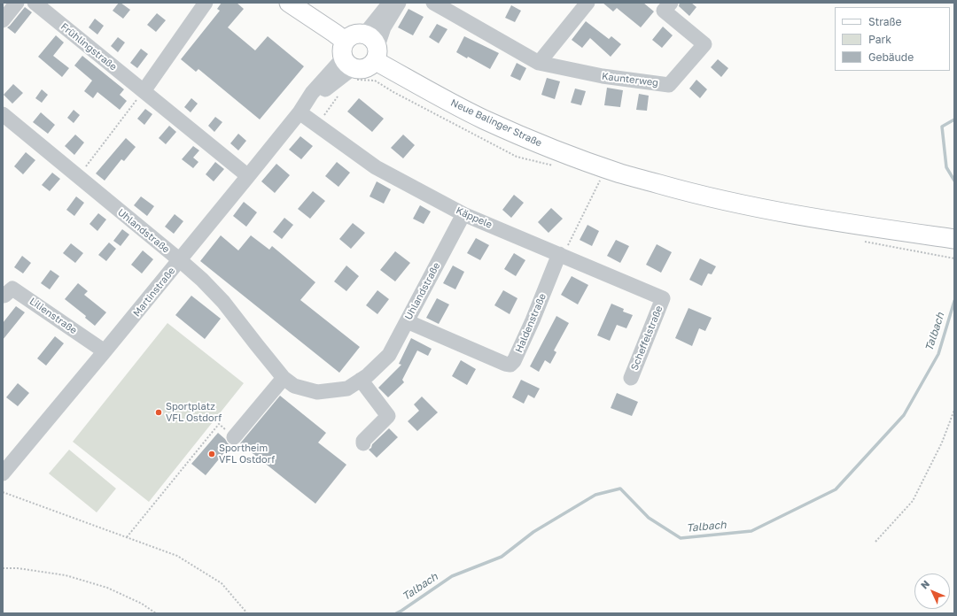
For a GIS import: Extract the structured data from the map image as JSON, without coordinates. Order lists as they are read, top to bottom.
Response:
{
  "streets": {
    "main road": ["Neue Balinger Straße"],
    "street": [
      "Frühlingstraße",
      "Kaunterweg",
      "Käppele",
      "Uhlandstraße",
      "Martinstraße",
      "Lilienstraße",
      "Haldenstraße",
      "Scheffelstraße"
    ]
  },
  "crossings": [
    ["Frühlingstraße", "Martinstraße"],
    ["Käppele", "Uhlandstraße"],
    ["Käppele", "Martinstraße"],
    ["Käppele", "Haldenstraße"],
    ["Käppele", "Scheffelstraße"],
    ["Uhlandstraße", "Martinstraße"],
    ["Uhlandstraße", "Haldenstraße"],
    ["Martinstraße", "Lilienstraße"]
  ],
  "water": ["Talbach"],
  "places": ["Sportplatz VFL Ostdorf", "Sportheim VFL Ostdorf"],
  "legend": ["Straße", "Park", "Gebäude"],
  "north": "top left"
}
